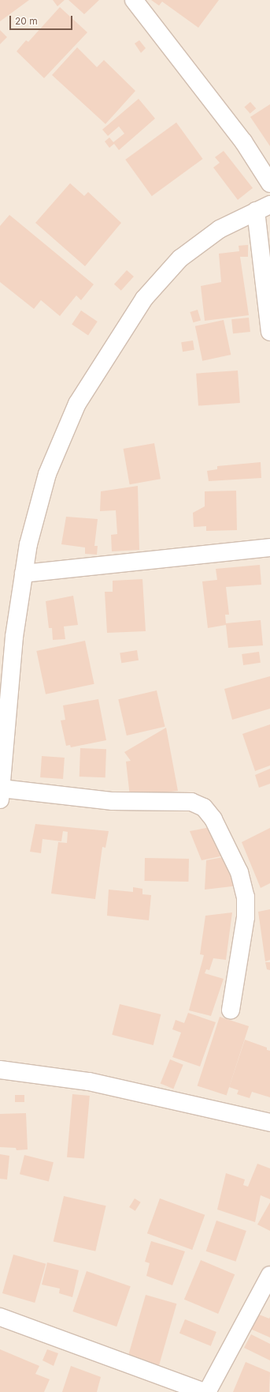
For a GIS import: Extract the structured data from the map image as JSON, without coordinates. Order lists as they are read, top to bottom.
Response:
{
  "scale_bar": "20 m"
}
